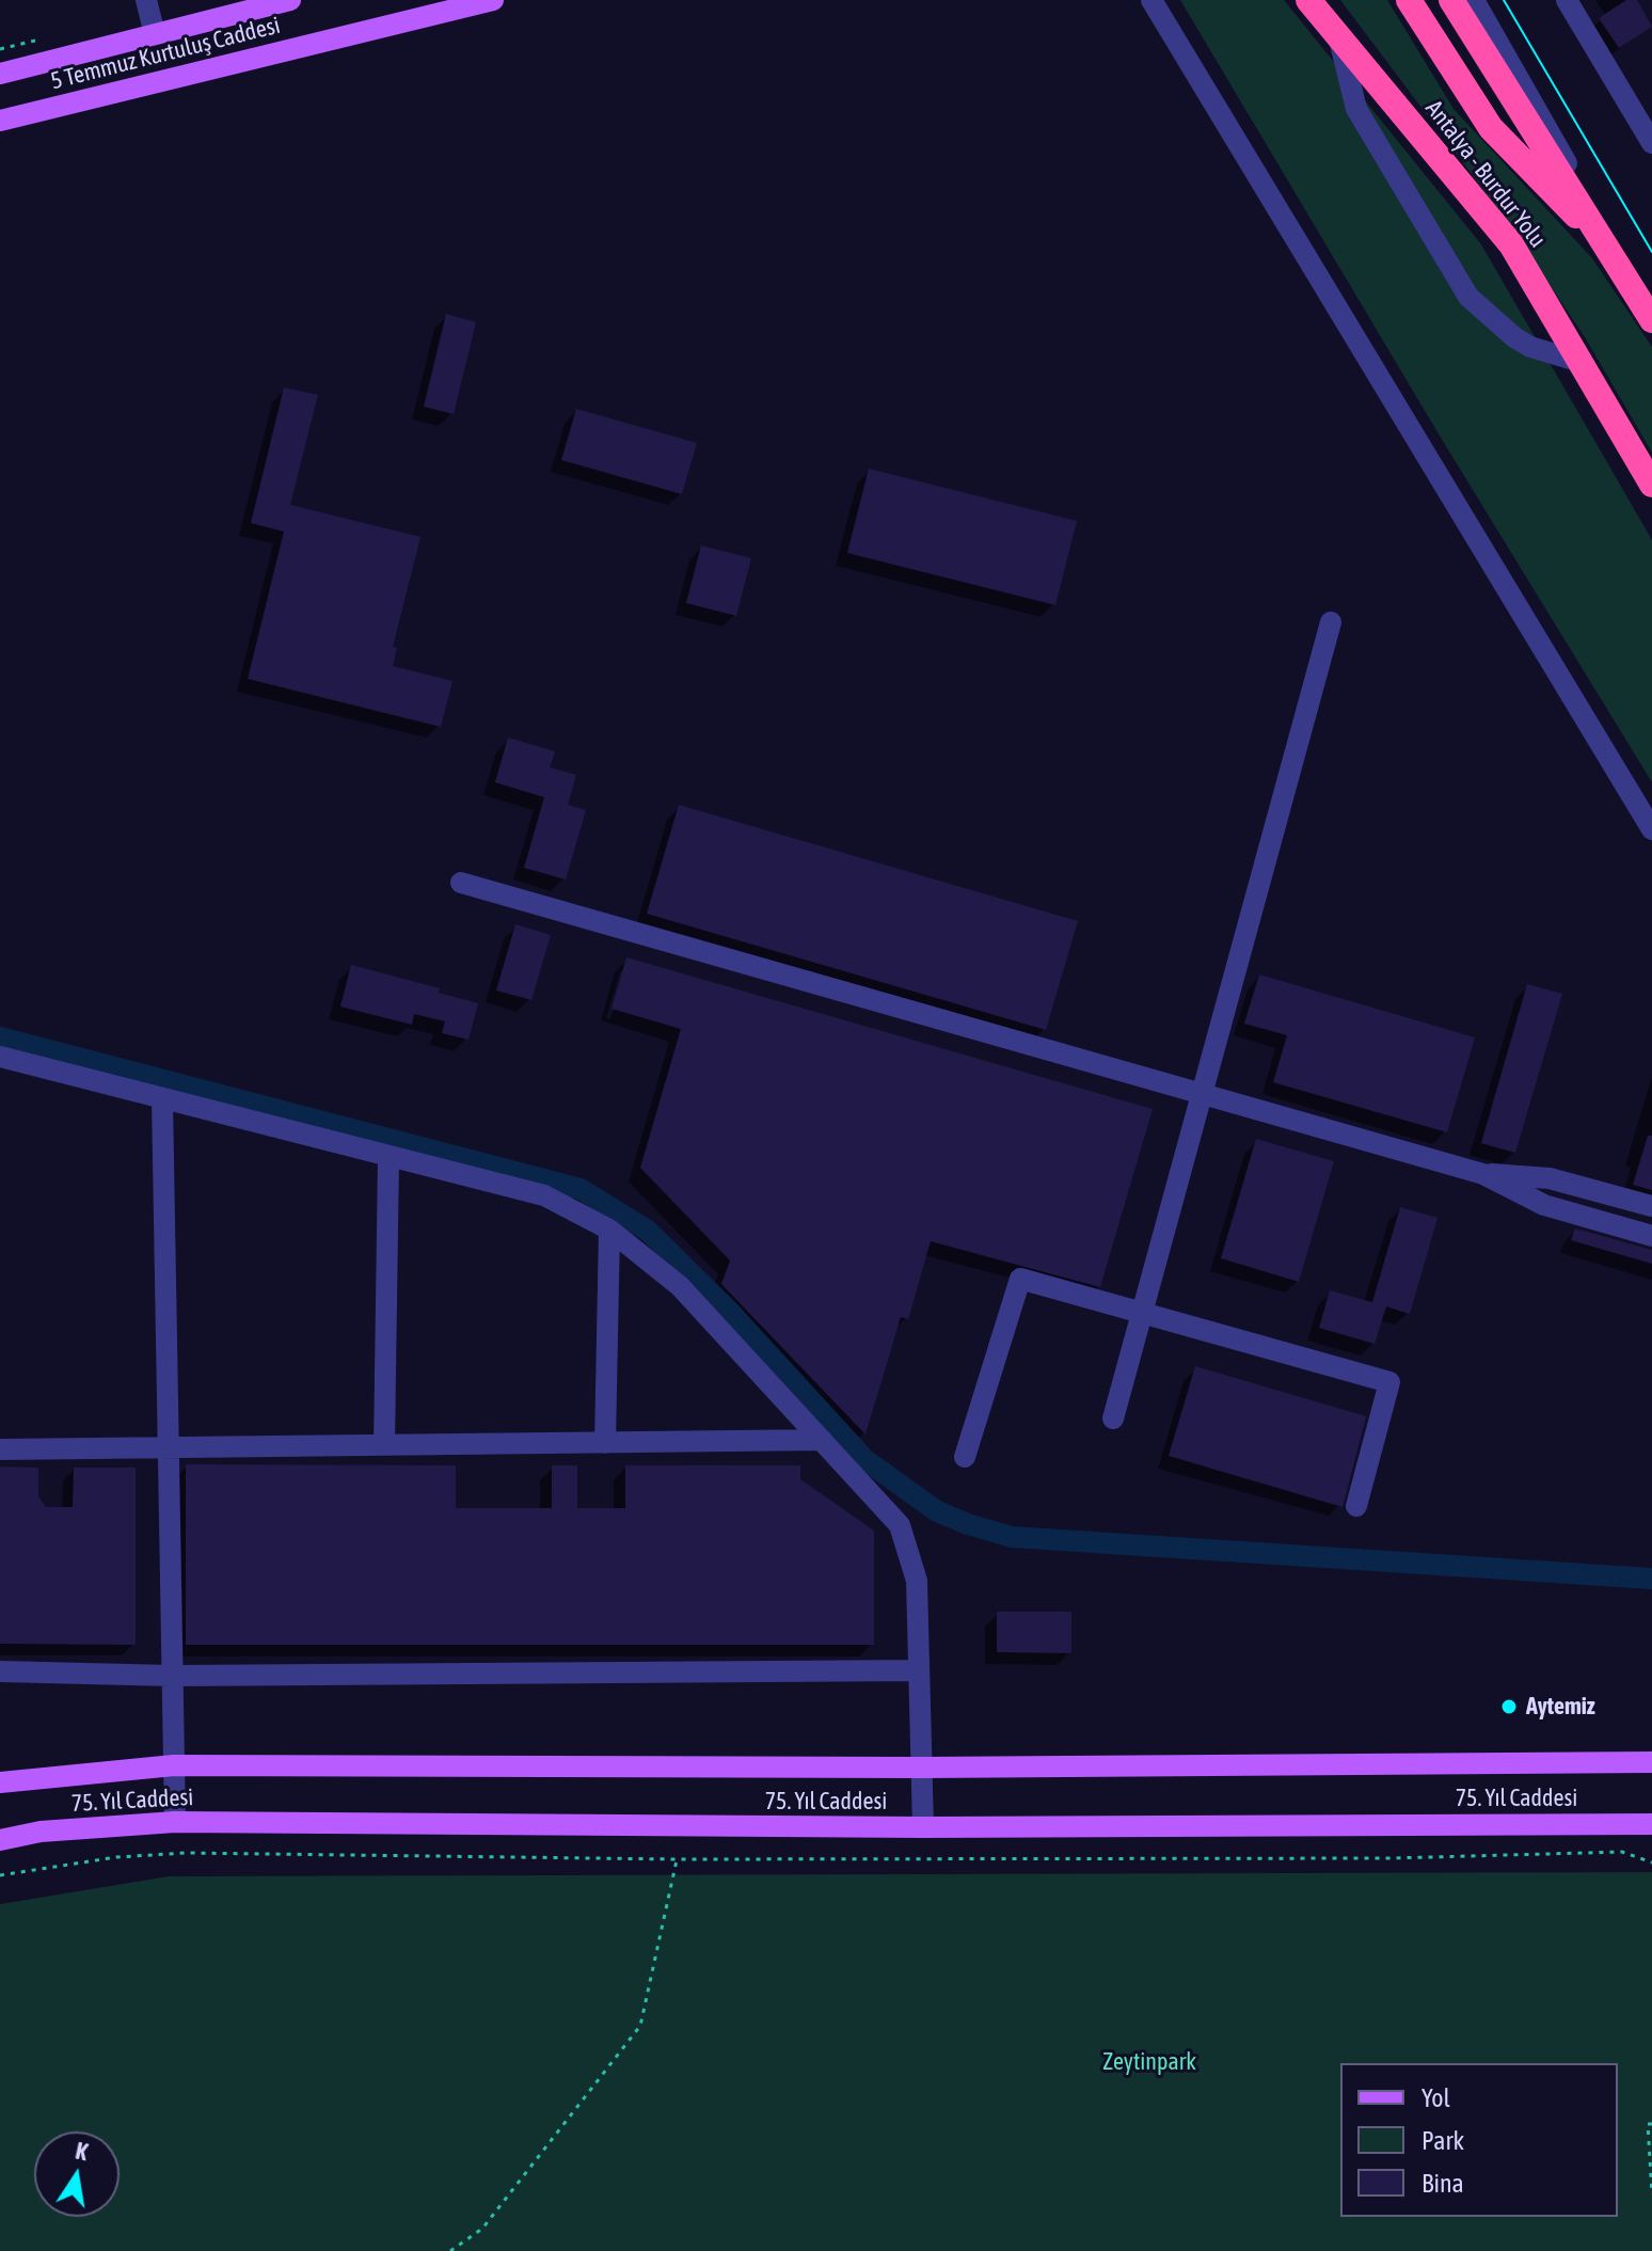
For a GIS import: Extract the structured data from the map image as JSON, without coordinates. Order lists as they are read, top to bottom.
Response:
{
  "streets": {
    "highway": ["Antalya - Burdur Yolu"],
    "main road": ["5 Temmuz Kurtuluş Caddesi", "75. Yıl Caddesi"]
  },
  "parks": ["Zeytinpark"],
  "places": ["Aytemiz"],
  "legend": ["Yol", "Park", "Bina"],
  "north": "top"
}
